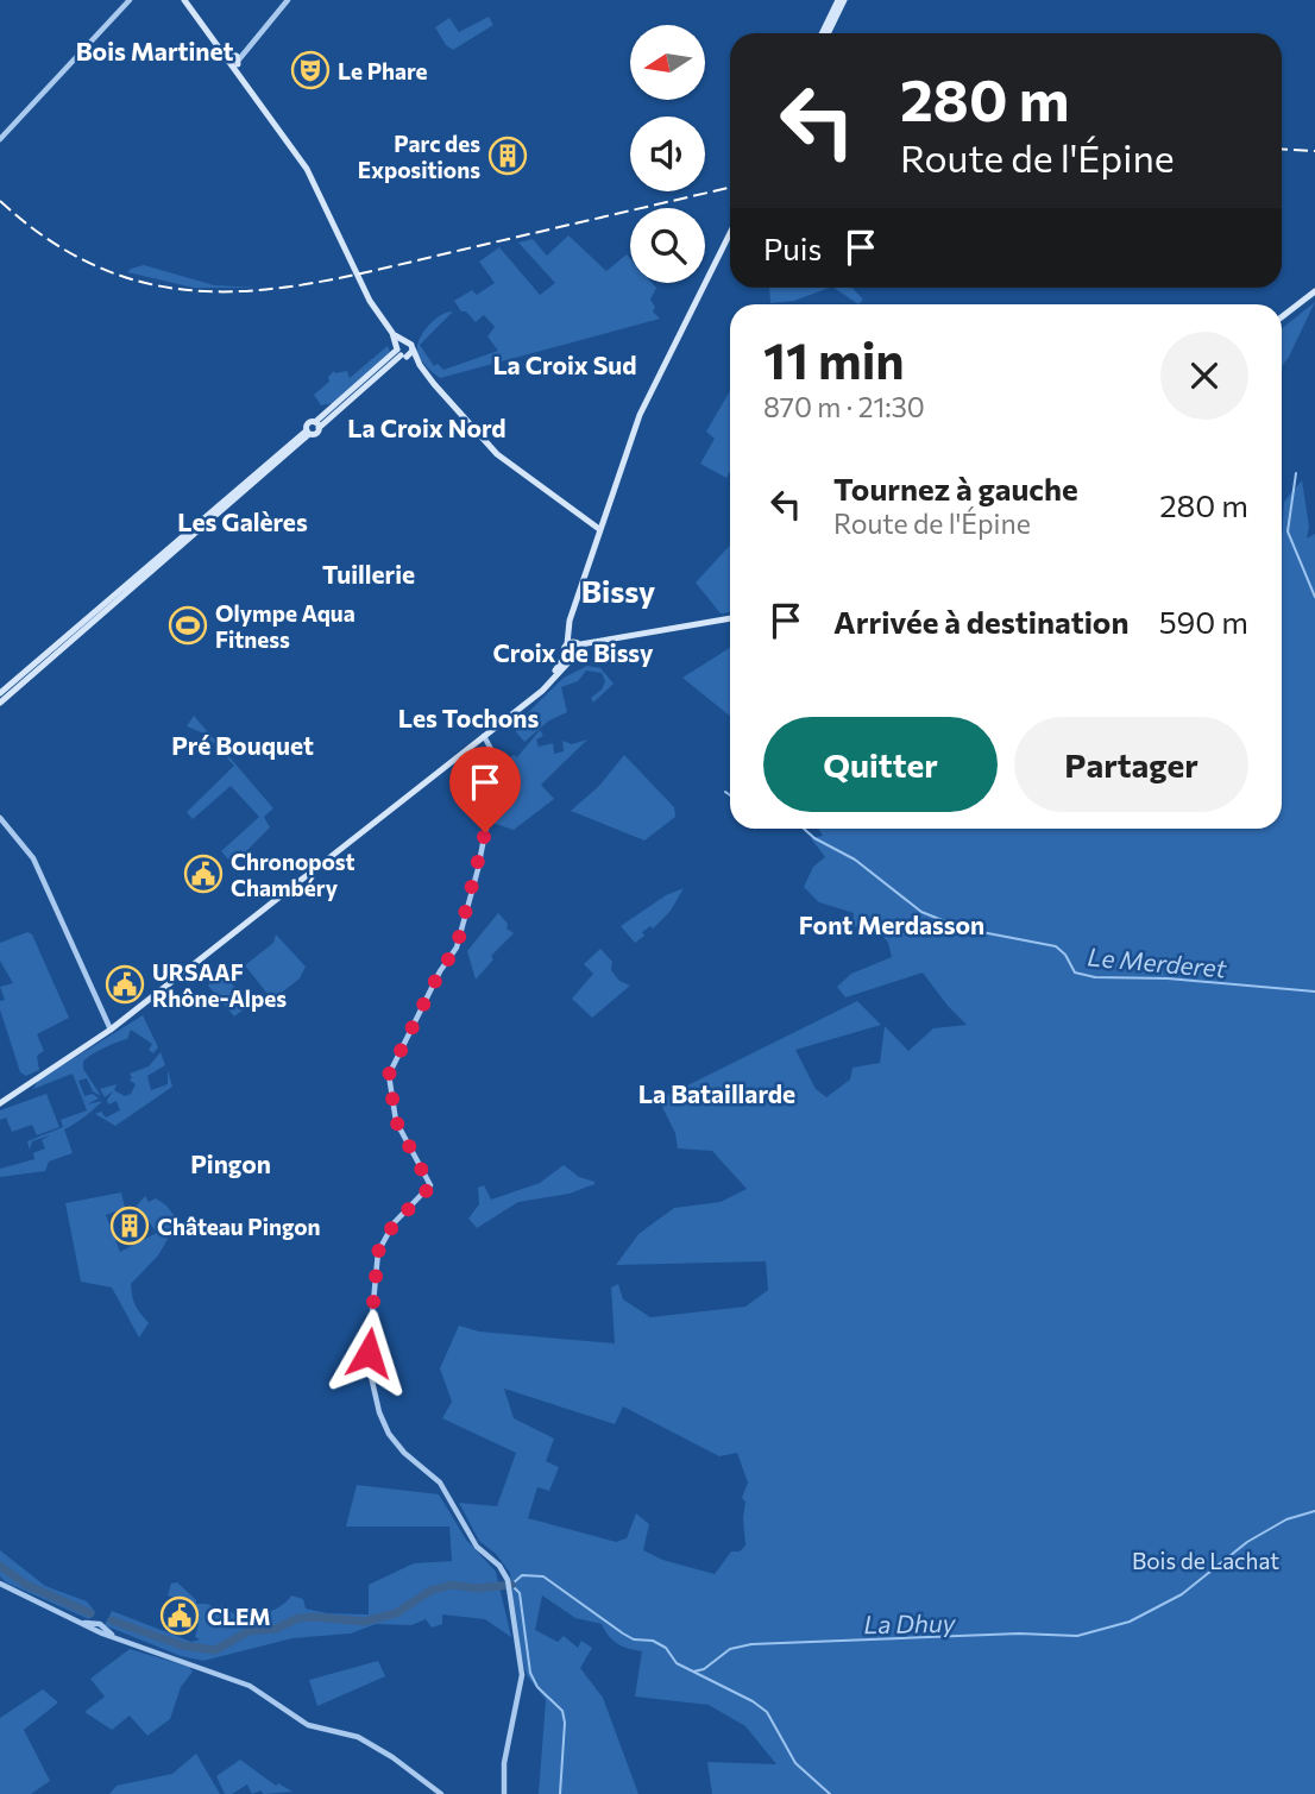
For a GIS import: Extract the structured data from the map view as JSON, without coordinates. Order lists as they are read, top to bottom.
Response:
{
  "districts": [
    "Bois Martinet",
    "La Croix Sud",
    "La Croix Nord",
    "Les Galères",
    "Tuillerie",
    "Bissy",
    "Croix de Bissy",
    "Les Tochons",
    "Pré Bouquet",
    "Font Merdasson",
    "La Bataillarde",
    "Pingon"
  ],
  "water": ["Le Merderet", "La Dhuy"],
  "parks": ["Bois de Lachat"],
  "places": {
    "theatre": ["Le Phare"],
    "building": ["Parc des Expositions", "Château Pingon"],
    "sports": ["Olympe Aqua Fitness"],
    "public building": ["Chronopost Chambéry", "URSAAF Rhône-Alpes", "CLEM"]
  },
  "north": "left",
  "page": {
    "turn": ["280 m", "Route de l'Épine"],
    "then": "Puis",
    "heading": ["11 min", "870 m · 21:30"],
    "list": [
      {
        "name": "Tournez à gauche",
        "note": "Route de l'Épine",
        "value": "280 m"
      },
      {
        "name": "Arrivée à destination",
        "value": "590 m"
      }
    ],
    "buttons": ["Quitter", "Partager"]
  }
}
